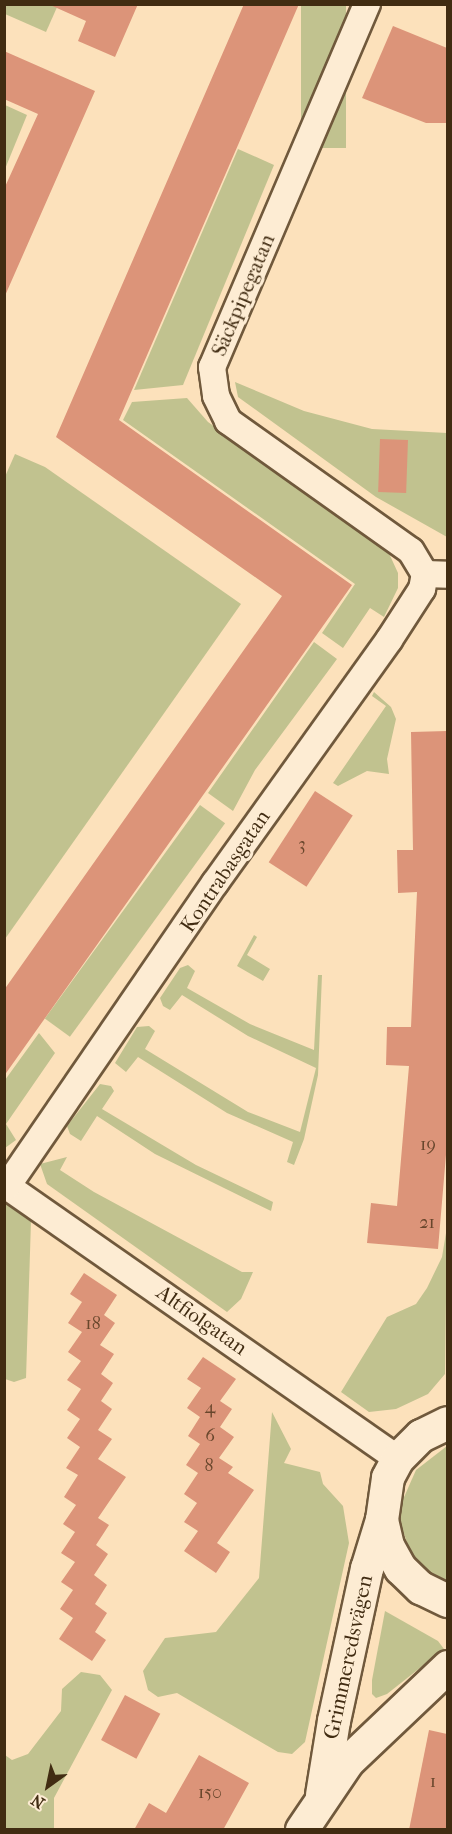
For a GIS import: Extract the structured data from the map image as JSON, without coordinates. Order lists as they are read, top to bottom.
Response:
{
  "streets": {
    "street": [
      "Säckpipegatan",
      "Kontrabasgatan",
      "Altfiolgatan",
      "Grimmeredsvägen"
    ]
  },
  "crossings": [
    ["Säckpipegatan", "Kontrabasgatan"],
    ["Kontrabasgatan", "Altfiolgatan"]
  ],
  "house_numbers": [
    "3",
    "19",
    "21",
    "18",
    "4",
    "6",
    "8",
    "1",
    "150"
  ],
  "north": "bottom left"
}
